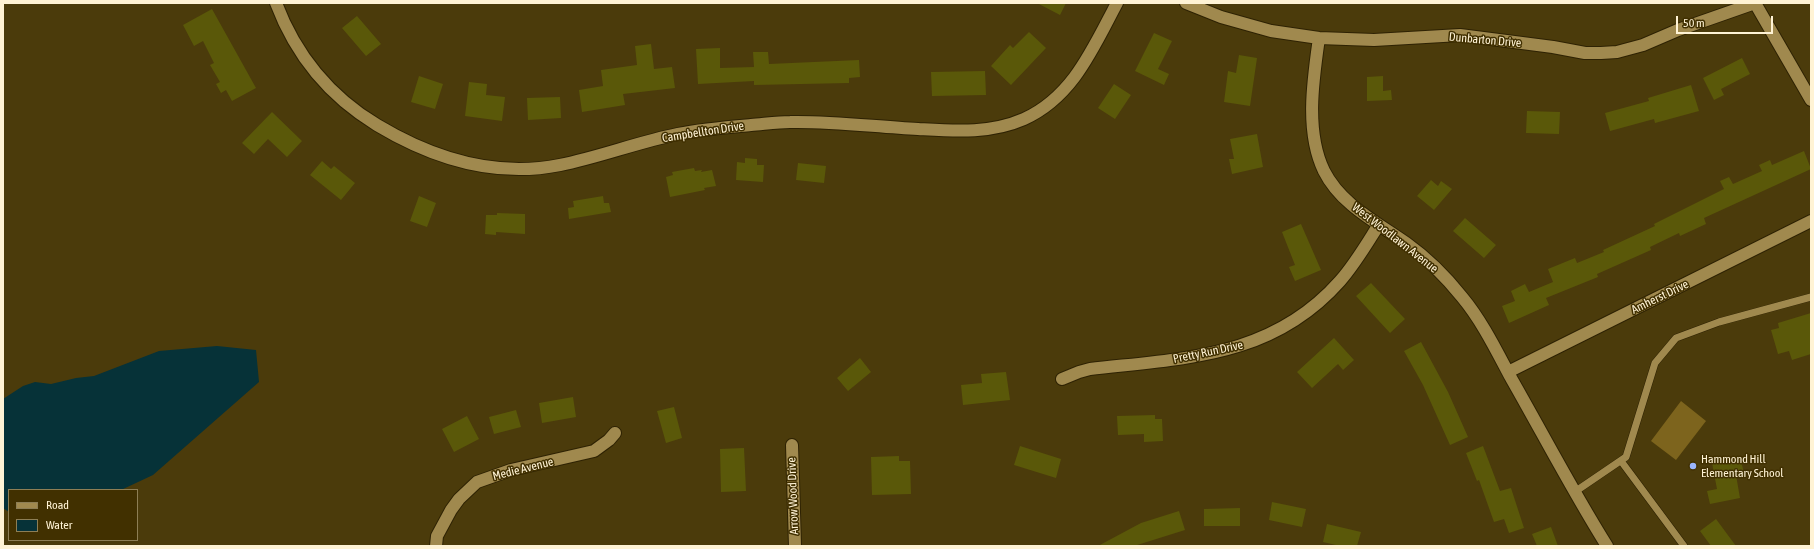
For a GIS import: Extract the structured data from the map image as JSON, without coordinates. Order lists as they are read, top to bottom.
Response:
{
  "streets": {
    "street": [
      "Dunbarton Drive",
      "Campbellton Drive",
      "West Woodlawn Avenue",
      "Amherst Drive",
      "Pretty Run Drive",
      "Medie Avenue",
      "Arrow Wood Drive"
    ]
  },
  "crossings": [
    ["Dunbarton Drive", "West Woodlawn Avenue"],
    ["West Woodlawn Avenue", "Amherst Drive"],
    ["West Woodlawn Avenue", "Pretty Run Drive"]
  ],
  "places": ["Hammond Hill Elementary School"],
  "legend": ["Road", "Water"],
  "scale_bar": "50 m"
}
